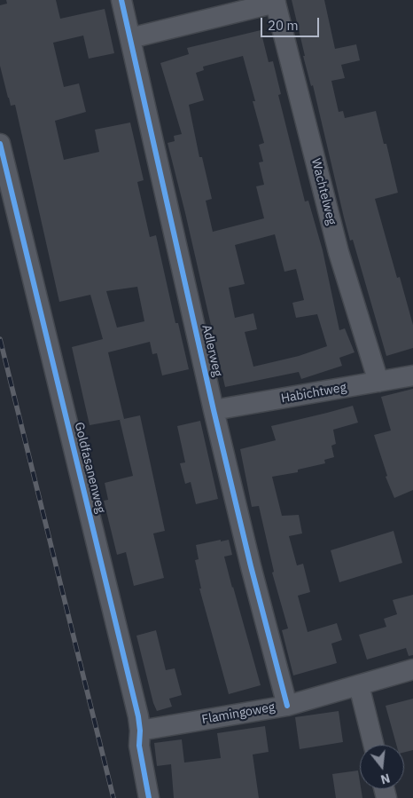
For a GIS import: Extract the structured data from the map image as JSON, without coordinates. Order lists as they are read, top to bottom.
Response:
{
  "streets": {
    "street": [
      "Wachtelweg",
      "Adlerweg",
      "Habichtweg",
      "Goldfasanenweg",
      "Flamingoweg"
    ]
  },
  "crossings": [
    ["Wachtelweg", "Habichtweg"],
    ["Adlerweg", "Habichtweg"],
    ["Adlerweg", "Flamingoweg"],
    ["Goldfasanenweg", "Flamingoweg"]
  ],
  "scale_bar": "20 m",
  "north": "bottom"
}
